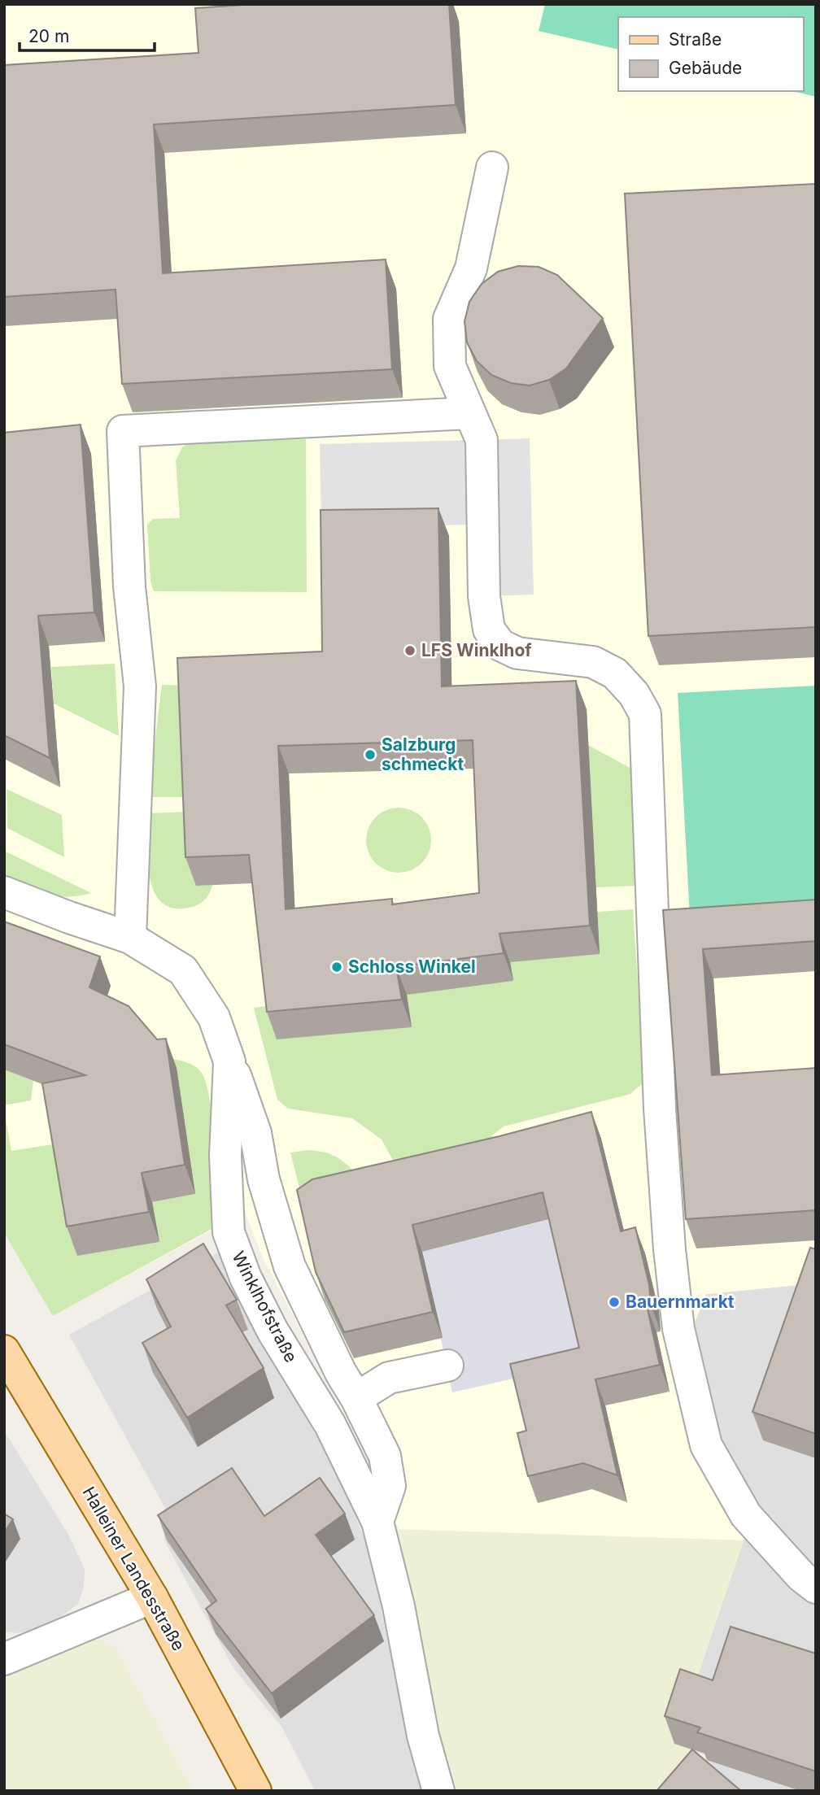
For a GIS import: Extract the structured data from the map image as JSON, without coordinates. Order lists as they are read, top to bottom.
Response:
{
  "streets": {
    "main road": ["Halleiner Landesstraße"],
    "street": ["Winklhofstraße"]
  },
  "places": [
    "LFS Winklhof",
    "Salzburg schmeckt",
    "Schloss Winkel",
    "Bauernmarkt"
  ],
  "legend": ["Straße", "Gebäude"],
  "scale_bar": "20 m"
}
